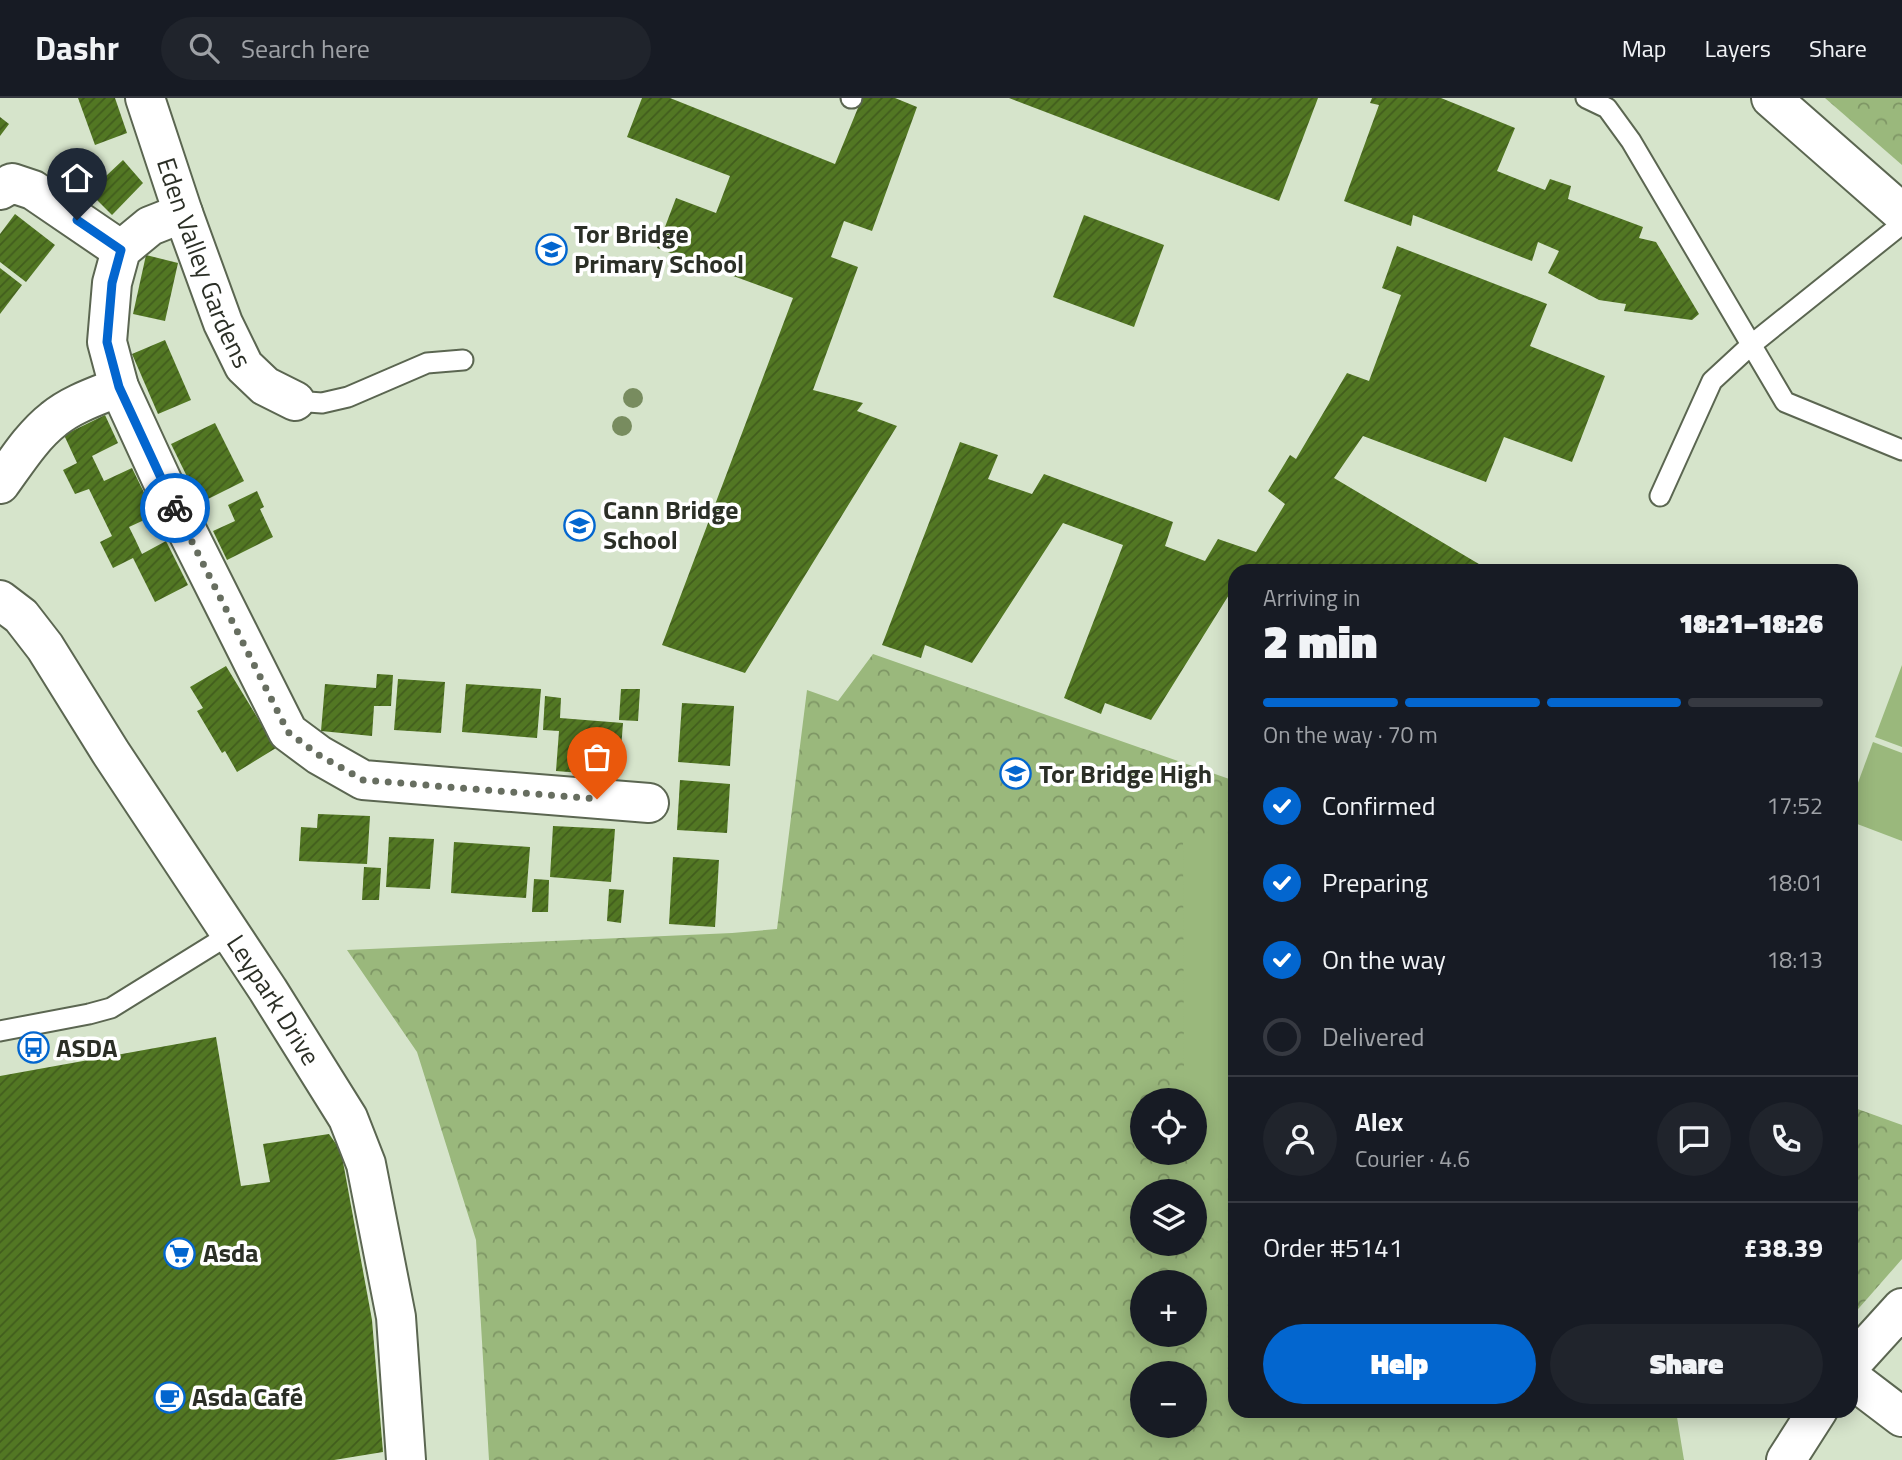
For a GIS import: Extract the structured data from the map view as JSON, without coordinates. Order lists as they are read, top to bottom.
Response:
{
  "streets": {
    "street": ["Eden Valley Gardens", "Leypark Drive"]
  },
  "places": {
    "school or university": ["Tor Bridge Primary School", "Cann Bridge School", "Tor Bridge High"],
    "bus stop": ["ASDA"],
    "supermarket": ["Asda"],
    "cafe": ["Asda Café"]
  },
  "page": {
    "header": "Dashr",
    "search": "Search here",
    "nav": ["Map", "Layers", "Share"],
    "heading": ["2 min", "Arriving in", "18:21–18:26"],
    "panel": [
      "Alex",
      "Courier · 4.6",
      "Order #5141",
      "£38.39"
    ],
    "bar": "On the way · 70 m",
    "list": [
      ["Confirmed", "17:52"],
      ["Preparing", "18:01"],
      ["On the way", "18:13"],
      "Delivered"
    ],
    "map_buttons": ["+", "−"],
    "buttons": ["Help", "Share"]
  }
}
